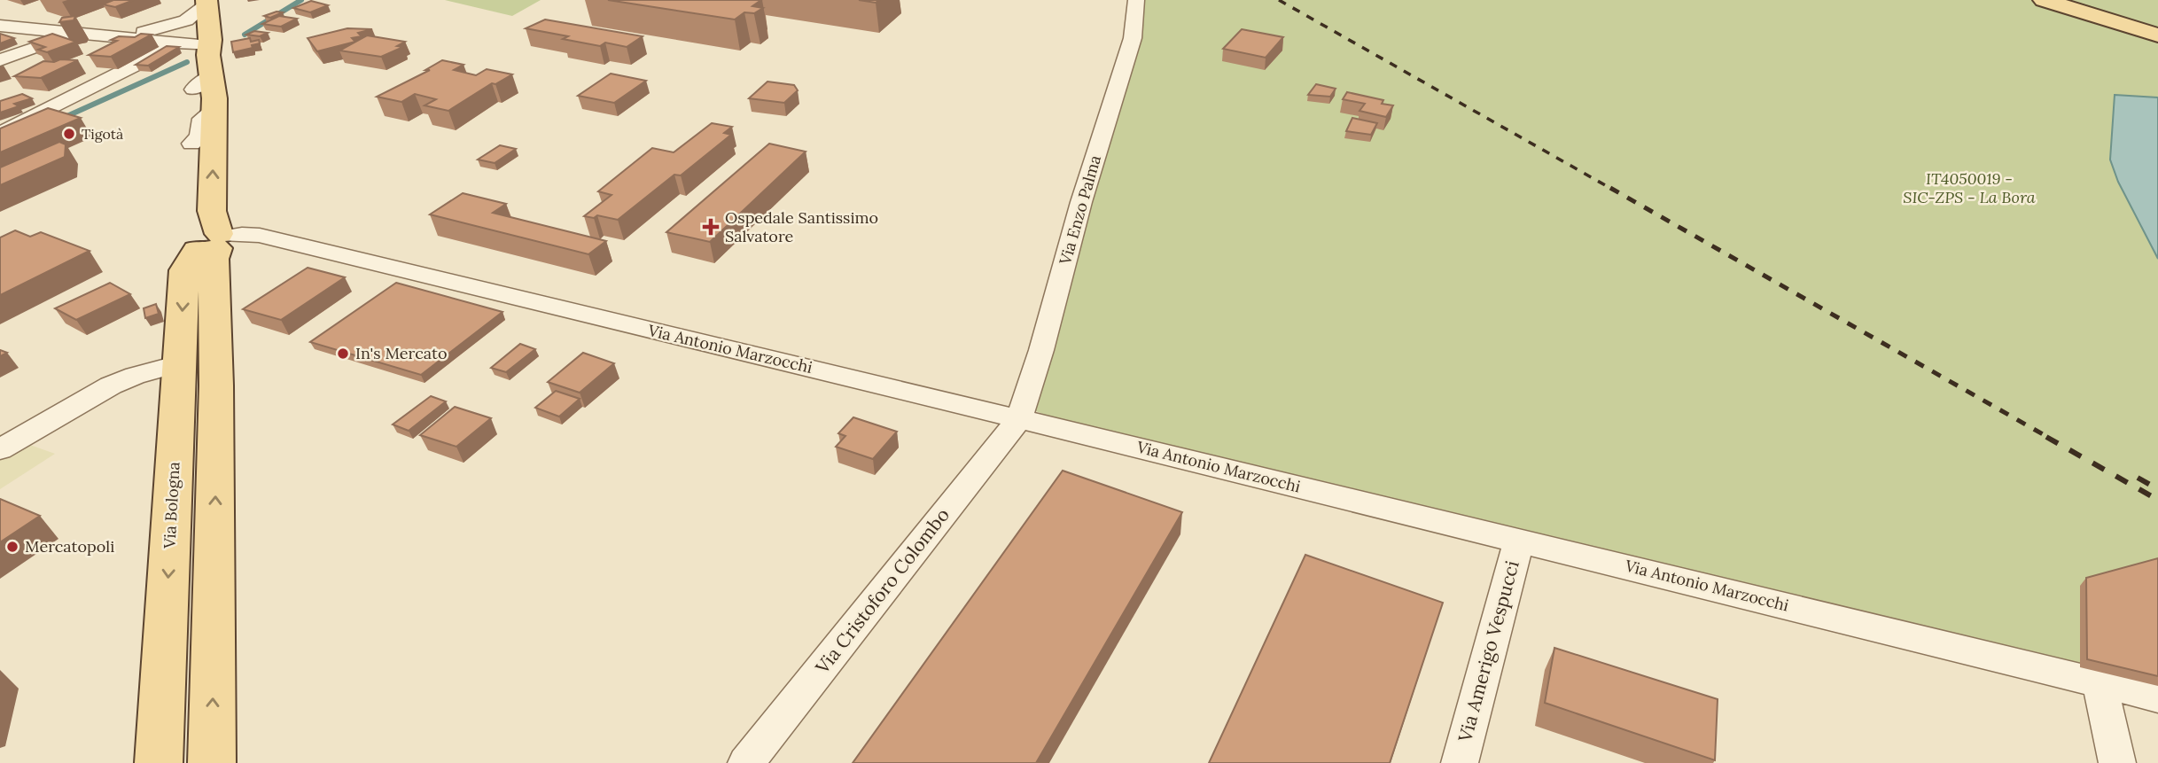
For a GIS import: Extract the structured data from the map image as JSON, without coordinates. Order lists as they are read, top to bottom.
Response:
{
  "streets": {
    "main road": ["Via Bologna"],
    "street": [
      "Via Enzo Palma",
      "Via Antonio Marzocchi",
      "Via Cristoforo Colombo",
      "Via Amerigo Vespucci"
    ]
  },
  "crossings": [
    ["Via Enzo Palma", "Via Antonio Marzocchi"],
    ["Via Enzo Palma", "Via Cristoforo Colombo"],
    ["Via Antonio Marzocchi", "Via Bologna"],
    ["Via Antonio Marzocchi", "Via Cristoforo Colombo"],
    ["Via Antonio Marzocchi", "Via Amerigo Vespucci"]
  ],
  "parks": ["IT4050019 - SIC-ZPS - La Bora"],
  "places": {
    "other": ["Tigotà", "In's Mercato", "Mercatopoli"],
    "health": ["Ospedale Santissimo Salvatore"]
  }
}
